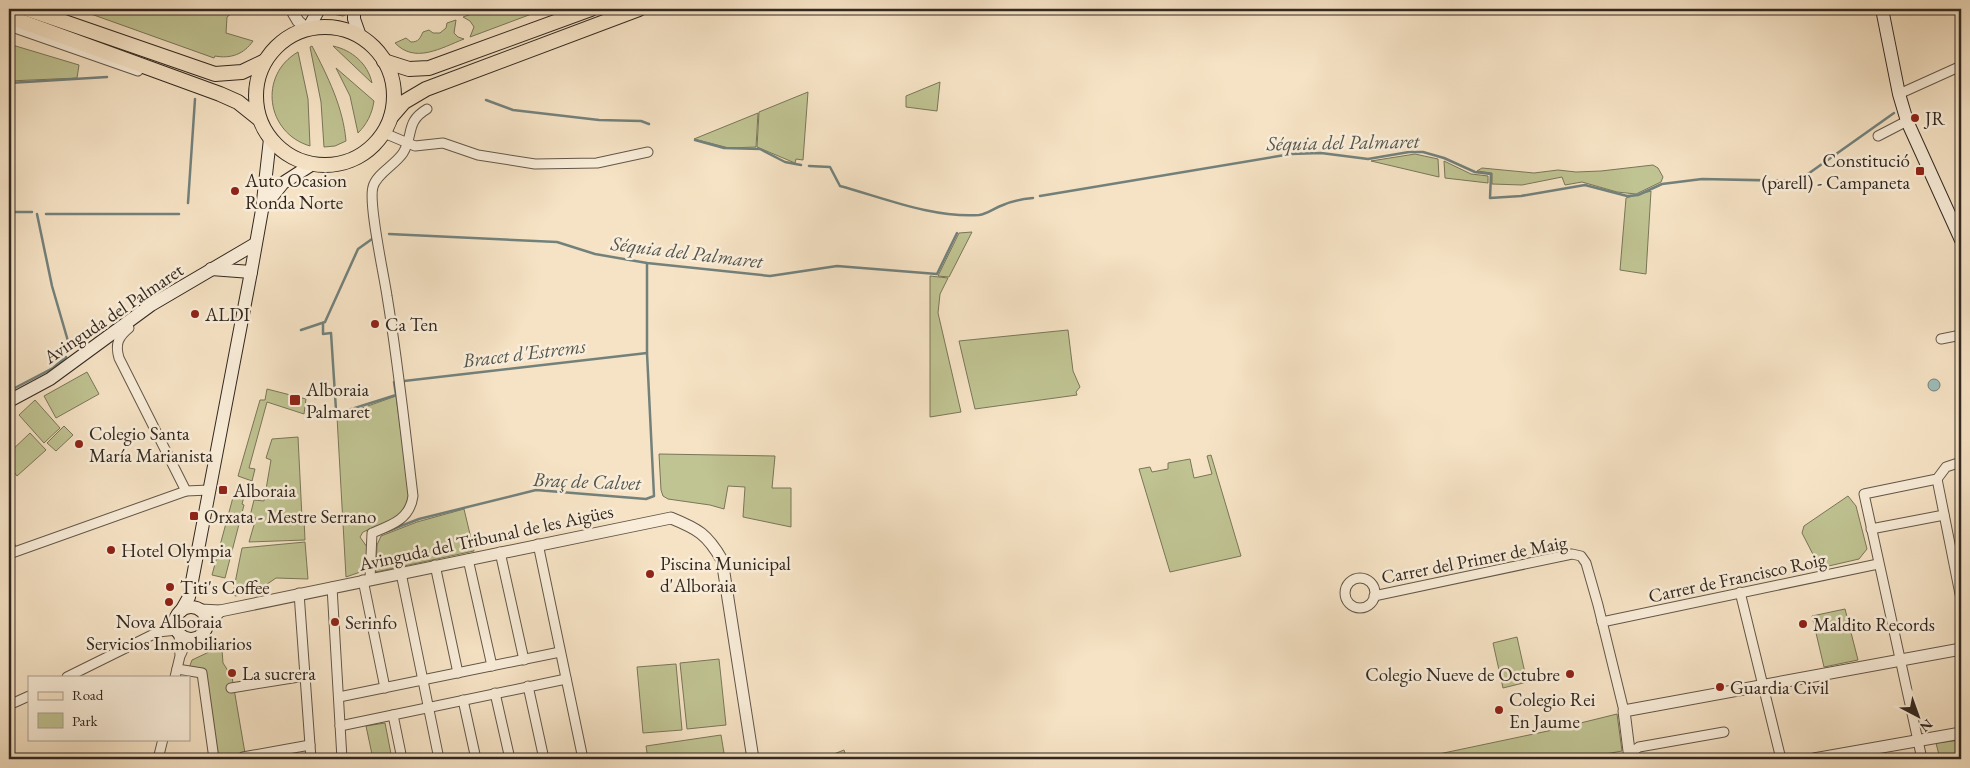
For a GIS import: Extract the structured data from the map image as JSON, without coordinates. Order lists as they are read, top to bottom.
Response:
{
  "streets": {
    "main road": ["Avinguda del Palmaret"],
    "street": ["Avinguda del Tribunal de les Aigües", "Carrer del Primer de Maig", "Carrer de Francisco Roig"]
  },
  "crossings": [
    ["Carrer del Primer de Maig", "Carrer de Francisco Roig"]
  ],
  "water": ["Séquia del Palmaret", "Bracet d'Estrems", "Braç de Calvet"],
  "places": {
    "other": [
      "JR",
      "Auto Ocasion Ronda Norte",
      "ALDI",
      "Ca Ten",
      "Colegio Santa María Marianista",
      "Hotel Olympia",
      "Piscina Municipal d'Alboraia",
      "Titi's Coffee",
      "Nova Alboraia Servicios Inmobiliarios",
      "Serinfo",
      "Maldito Records",
      "La sucrera",
      "Colegio Nueve de Octubre",
      "Guardia Civil",
      "Colegio Rei En Jaume"
    ],
    "transit": [
      "Constitució (parell) - Campaneta",
      "Alboraia Palmaret",
      "Alboraia",
      "Orxata - Mestre Serrano"
    ]
  },
  "legend": ["Road", "Park"],
  "north": "bottom right"
}
